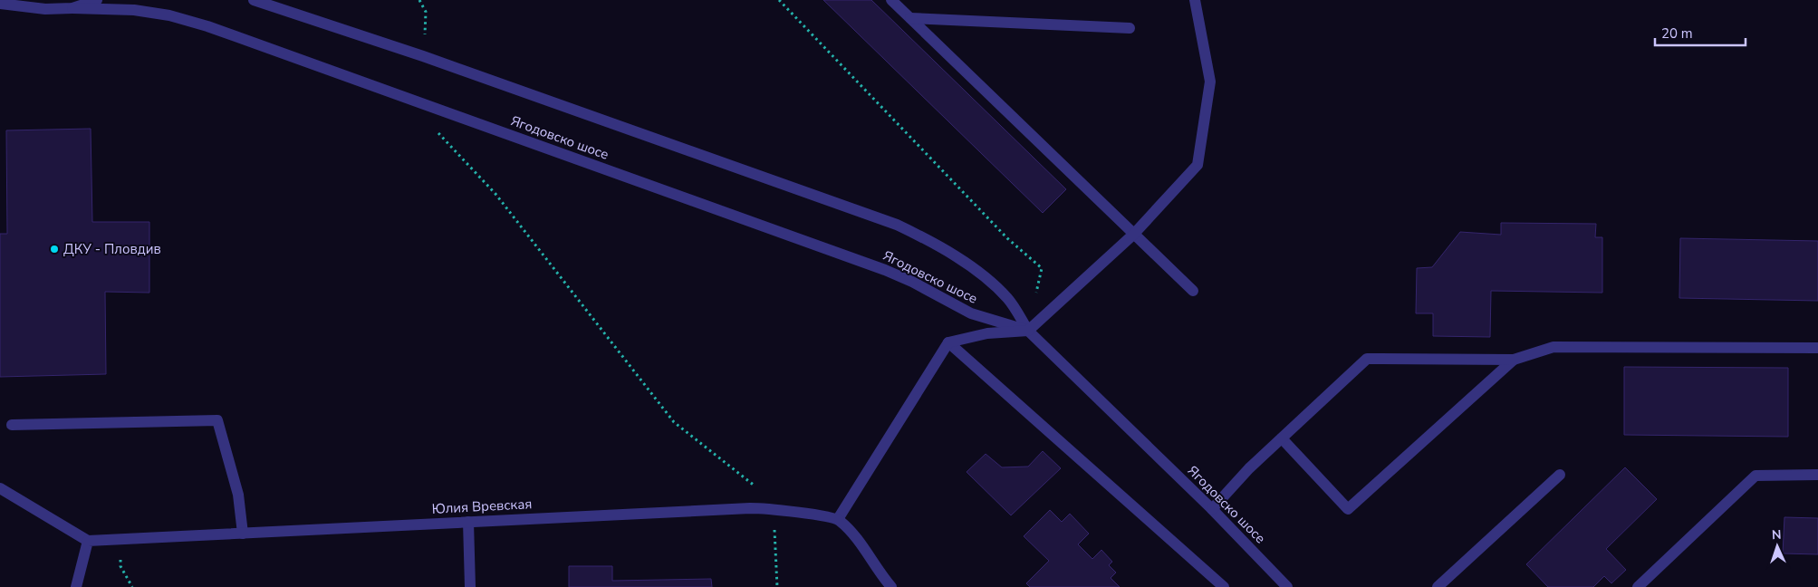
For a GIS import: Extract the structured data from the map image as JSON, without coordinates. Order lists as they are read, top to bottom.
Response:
{
  "streets": {
    "street": ["Ягодовско шосе", "Юлия Вревская"]
  },
  "places": ["ДКУ - Пловдив"],
  "scale_bar": "20 m",
  "north": "top"
}
